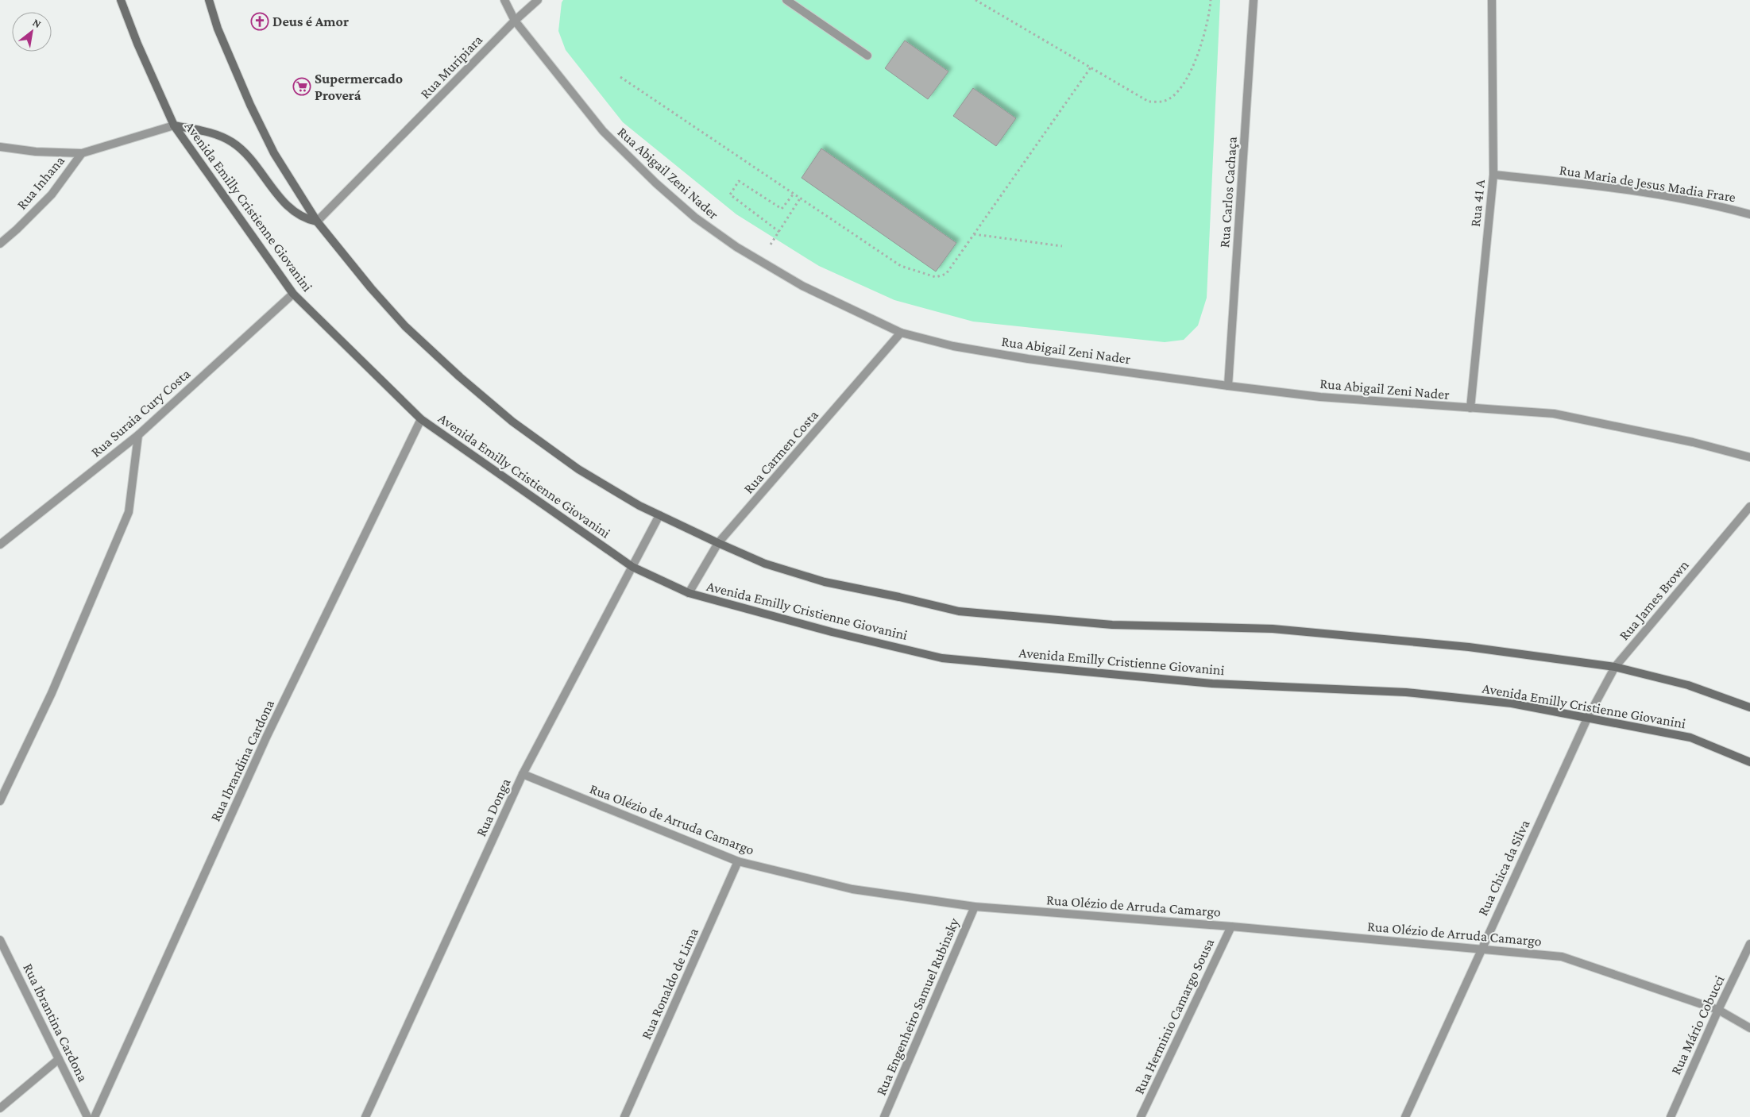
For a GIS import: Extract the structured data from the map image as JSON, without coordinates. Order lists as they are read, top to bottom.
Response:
{
  "streets": {
    "main road": ["Avenida Emilly Cristienne Giovanini"],
    "street": [
      "Rua Muripiara",
      "Rua Abigail Zeni Nader",
      "Rua Inhana",
      "Rua Maria de Jesus Madia Frare",
      "Rua Carlos Cachaça",
      "Rua 41 A",
      "Rua Suraia Cury Costa",
      "Rua Carmen Costa",
      "Rua James Brown",
      "Rua Ibrandina Cardona",
      "Rua Donga",
      "Rua Olézio de Arruda Camargo",
      "Rua Chica da Silva",
      "Rua Ronaldo de Lima",
      "Rua Engenheiro Samuel Rubinsky",
      "Rua Herminio Camargo Sousa",
      "Rua Ibrantina Cardona",
      "Rua Mário Cobucci"
    ]
  },
  "crossings": [
    ["Rua Muripiara", "Rua Abigail Zeni Nader"],
    ["Rua Abigail Zeni Nader", "Rua Carlos Cachaça"],
    ["Rua Abigail Zeni Nader", "Rua 41 A"],
    ["Rua Abigail Zeni Nader", "Rua Carmen Costa"],
    ["Rua Maria de Jesus Madia Frare", "Rua 41 A"],
    ["Avenida Emilly Cristienne Giovanini", "Rua Suraia Cury Costa"],
    ["Avenida Emilly Cristienne Giovanini", "Rua Carmen Costa"],
    ["Avenida Emilly Cristienne Giovanini", "Rua James Brown"],
    ["Avenida Emilly Cristienne Giovanini", "Rua Ibrandina Cardona"],
    ["Avenida Emilly Cristienne Giovanini", "Rua Donga"],
    ["Avenida Emilly Cristienne Giovanini", "Rua Chica da Silva"],
    ["Rua James Brown", "Rua Chica da Silva"],
    ["Rua Donga", "Rua Olézio de Arruda Camargo"],
    ["Rua Olézio de Arruda Camargo", "Rua Chica da Silva"],
    ["Rua Olézio de Arruda Camargo", "Rua Ronaldo de Lima"],
    ["Rua Olézio de Arruda Camargo", "Rua Engenheiro Samuel Rubinsky"],
    ["Rua Olézio de Arruda Camargo", "Rua Herminio Camargo Sousa"],
    ["Rua Olézio de Arruda Camargo", "Rua Mário Cobucci"]
  ],
  "places": {
    "church": ["Deus é Amor"],
    "supermarket": ["Supermercado Proverá"]
  },
  "north": "top right"
}
